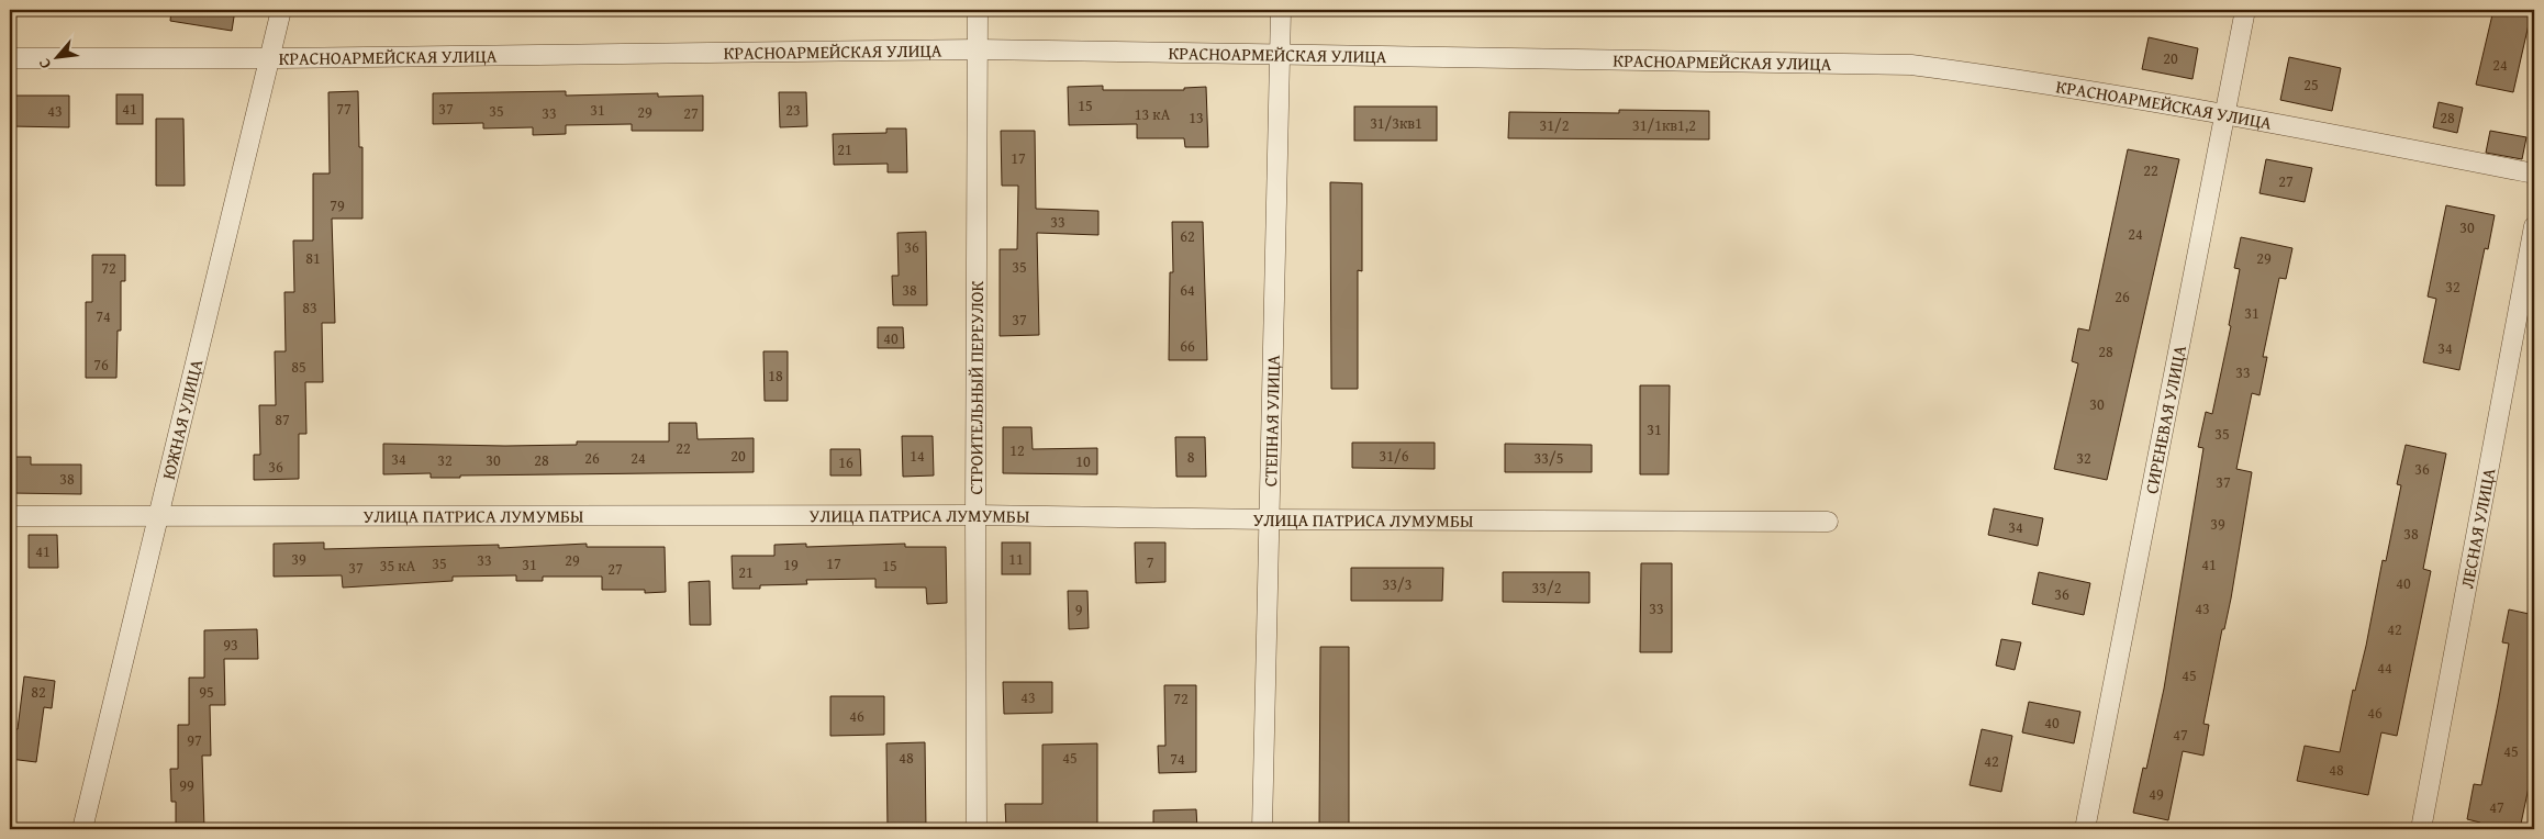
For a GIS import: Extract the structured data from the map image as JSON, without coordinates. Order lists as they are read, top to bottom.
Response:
{
  "streets": {
    "street": [
      "КРАСНОАРМЕЙСКАЯ УЛИЦА",
      "СТРОИТЕЛЬНЫЙ ПЕРЕУЛОК",
      "ЮЖНАЯ УЛИЦА",
      "СТЕПНАЯ УЛИЦА",
      "СИРЕНЕВАЯ УЛИЦА",
      "УЛИЦА ПАТРИСА ЛУМУМБЫ",
      "ЛЕСНАЯ УЛИЦА"
    ]
  },
  "crossings": [
    ["КРАСНОАРМЕЙСКАЯ УЛИЦА", "СТРОИТЕЛЬНЫЙ ПЕРЕУЛОК"],
    ["КРАСНОАРМЕЙСКАЯ УЛИЦА", "ЮЖНАЯ УЛИЦА"],
    ["КРАСНОАРМЕЙСКАЯ УЛИЦА", "СТЕПНАЯ УЛИЦА"],
    ["КРАСНОАРМЕЙСКАЯ УЛИЦА", "СИРЕНЕВАЯ УЛИЦА"],
    ["СТРОИТЕЛЬНЫЙ ПЕРЕУЛОК", "УЛИЦА ПАТРИСА ЛУМУМБЫ"],
    ["ЮЖНАЯ УЛИЦА", "УЛИЦА ПАТРИСА ЛУМУМБЫ"],
    ["СТЕПНАЯ УЛИЦА", "УЛИЦА ПАТРИСА ЛУМУМБЫ"]
  ],
  "house_numbers": [
    "20",
    "24",
    "25",
    "15",
    "41",
    "77",
    "37",
    "31",
    "23",
    "43",
    "35",
    "29",
    "33",
    "27",
    "13 кА",
    "13",
    "28",
    "31/3кв1",
    "31/2",
    "31/1кв1,2",
    "21",
    "17",
    "22",
    "27",
    "79",
    "33",
    "30",
    "24",
    "62",
    "36",
    "81",
    "29",
    "35",
    "72",
    "32",
    "38",
    "64",
    "26",
    "83",
    "31",
    "74",
    "37",
    "40",
    "66",
    "34",
    "28",
    "76",
    "85",
    "33",
    "18",
    "30",
    "87",
    "31",
    "35",
    "22",
    "12",
    "20",
    "14",
    "31/6",
    "8",
    "26",
    "24",
    "33/5",
    "32",
    "34",
    "32",
    "30",
    "28",
    "10",
    "16",
    "36",
    "36",
    "38",
    "37",
    "39",
    "34",
    "38",
    "41",
    "39",
    "11",
    "33",
    "29",
    "7",
    "35",
    "17",
    "31",
    "19",
    "41",
    "35 кА",
    "15",
    "37",
    "27",
    "21",
    "40",
    "33/3",
    "33/2",
    "36",
    "33",
    "43",
    "9",
    "42",
    "93",
    "44",
    "45",
    "82",
    "95",
    "43",
    "72",
    "46",
    "46",
    "40",
    "47",
    "97",
    "45",
    "48",
    "45",
    "74",
    "42",
    "48",
    "99",
    "49",
    "47"
  ],
  "north": "bottom left"
}
